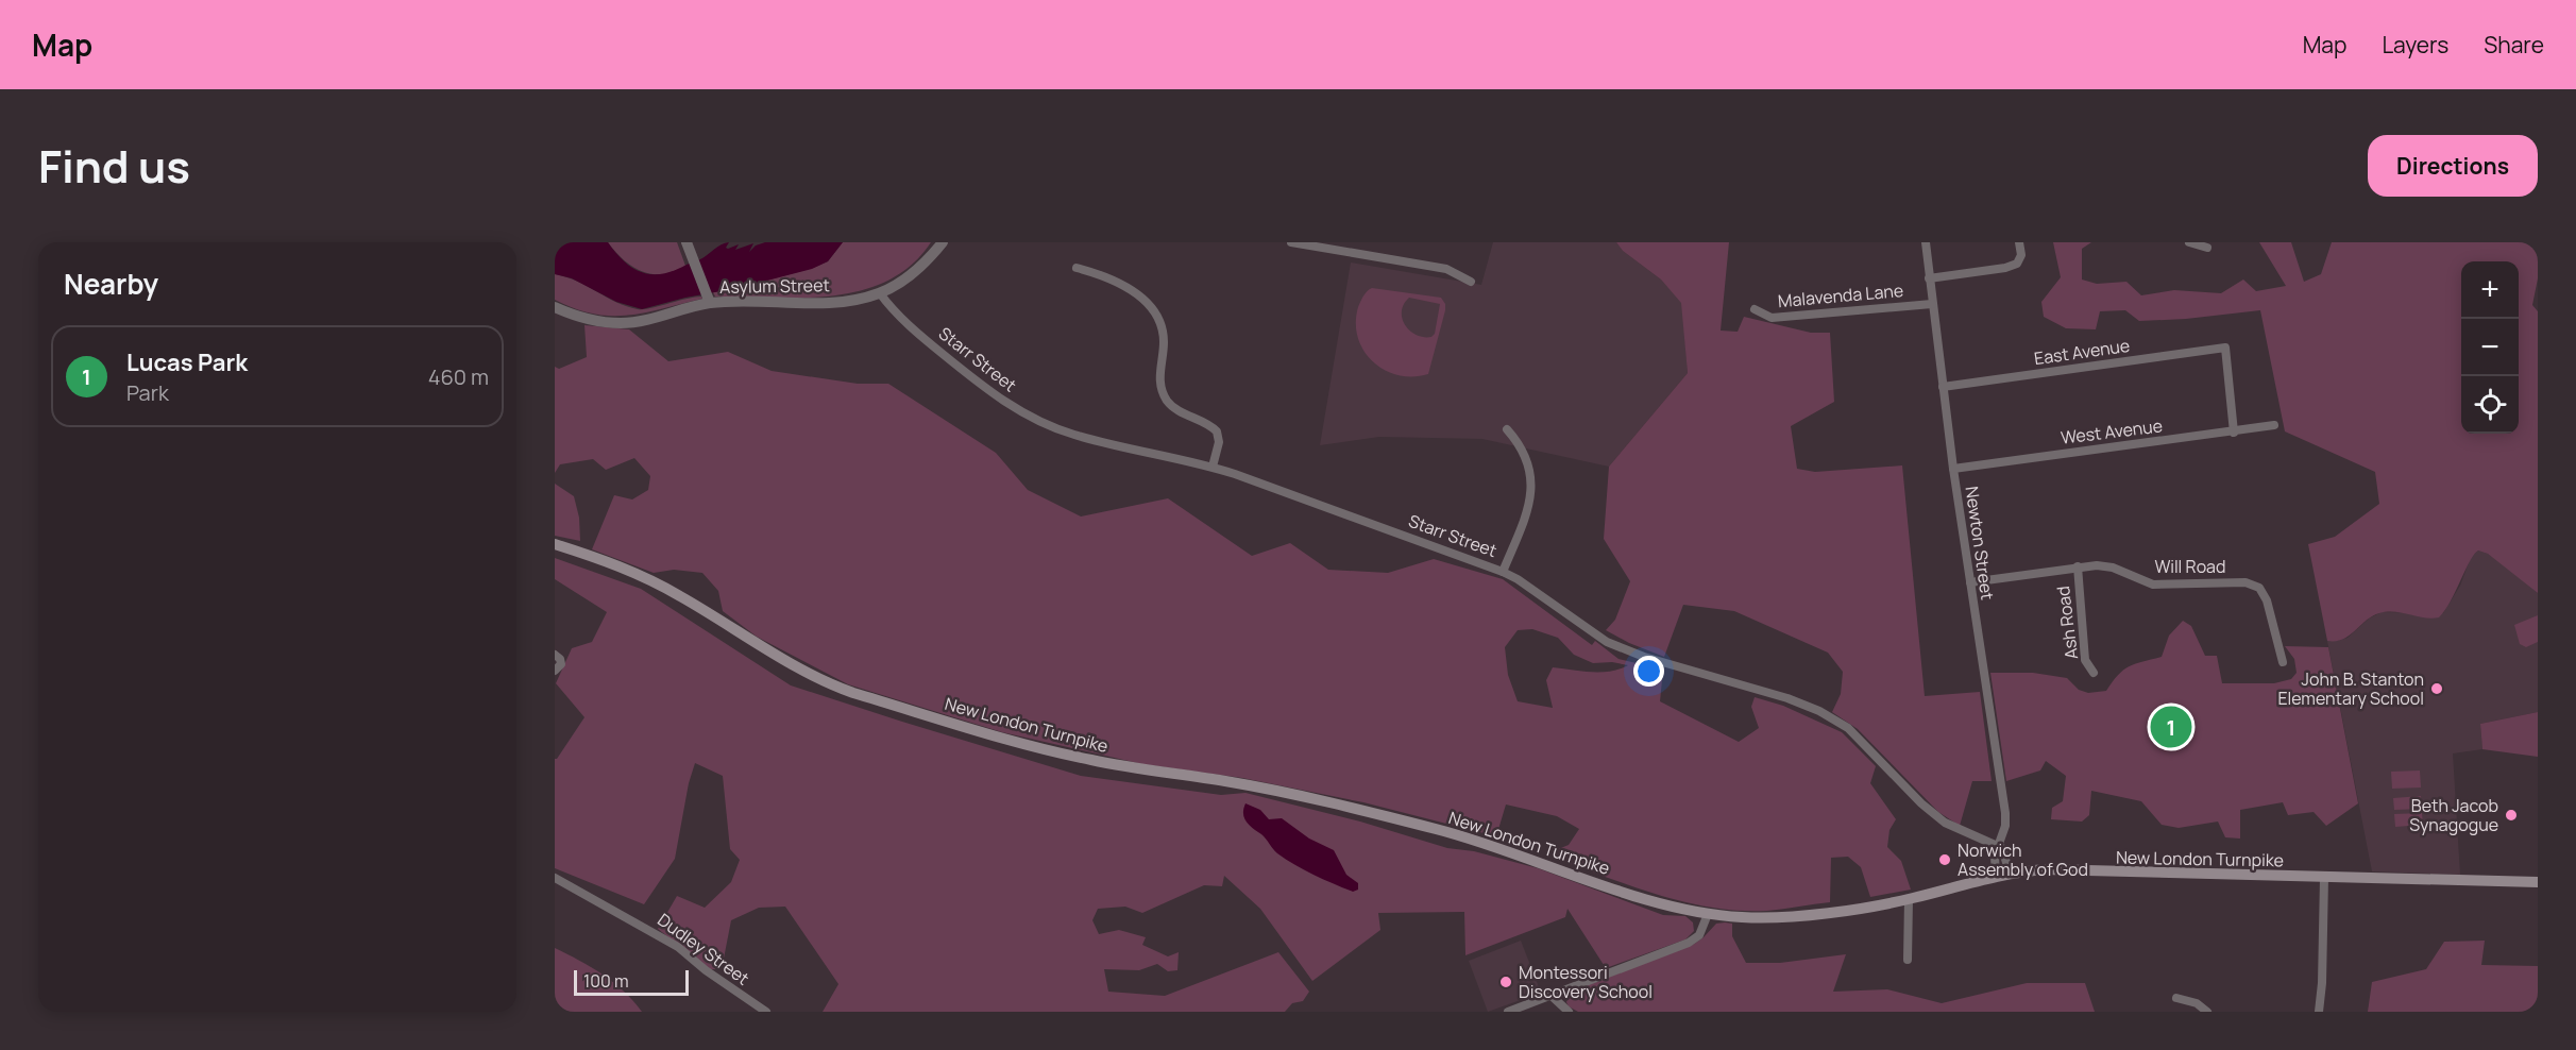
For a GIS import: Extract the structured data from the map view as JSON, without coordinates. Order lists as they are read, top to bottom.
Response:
{
  "streets": {
    "main road": ["New London Turnpike"],
    "street": [
      "Asylum Street",
      "Malavenda Lane",
      "East Avenue",
      "Starr Street",
      "West Avenue",
      "Newton Street",
      "Will Road",
      "Ash Road",
      "Dudley Street"
    ]
  },
  "crossings": [
    ["Asylum Street", "Starr Street"],
    ["Malavenda Lane", "Newton Street"],
    ["East Avenue", "West Avenue"],
    ["East Avenue", "Newton Street"],
    ["Starr Street", "Newton Street"],
    ["West Avenue", "Newton Street"],
    ["Newton Street", "Will Road"],
    ["Will Road", "Ash Road"]
  ],
  "places": [
    "John B. Stanton Elementary School",
    "Beth Jacob Synagogue",
    "Norwich Assembly of God",
    "Montessori Discovery School"
  ],
  "scale_bar": "100 m",
  "page": {
    "header": "Map",
    "nav": ["Map", "Layers", "Share"],
    "title": "Find us",
    "buttons": "Directions",
    "heading": "Nearby",
    "map_buttons": ["+", "−"],
    "list": [
      {
        "mark": "1",
        "name": "Lucas Park",
        "note": "Park",
        "value": "460 m"
      }
    ],
    "pins": "1",
    "scale": "100 m"
  }
}
